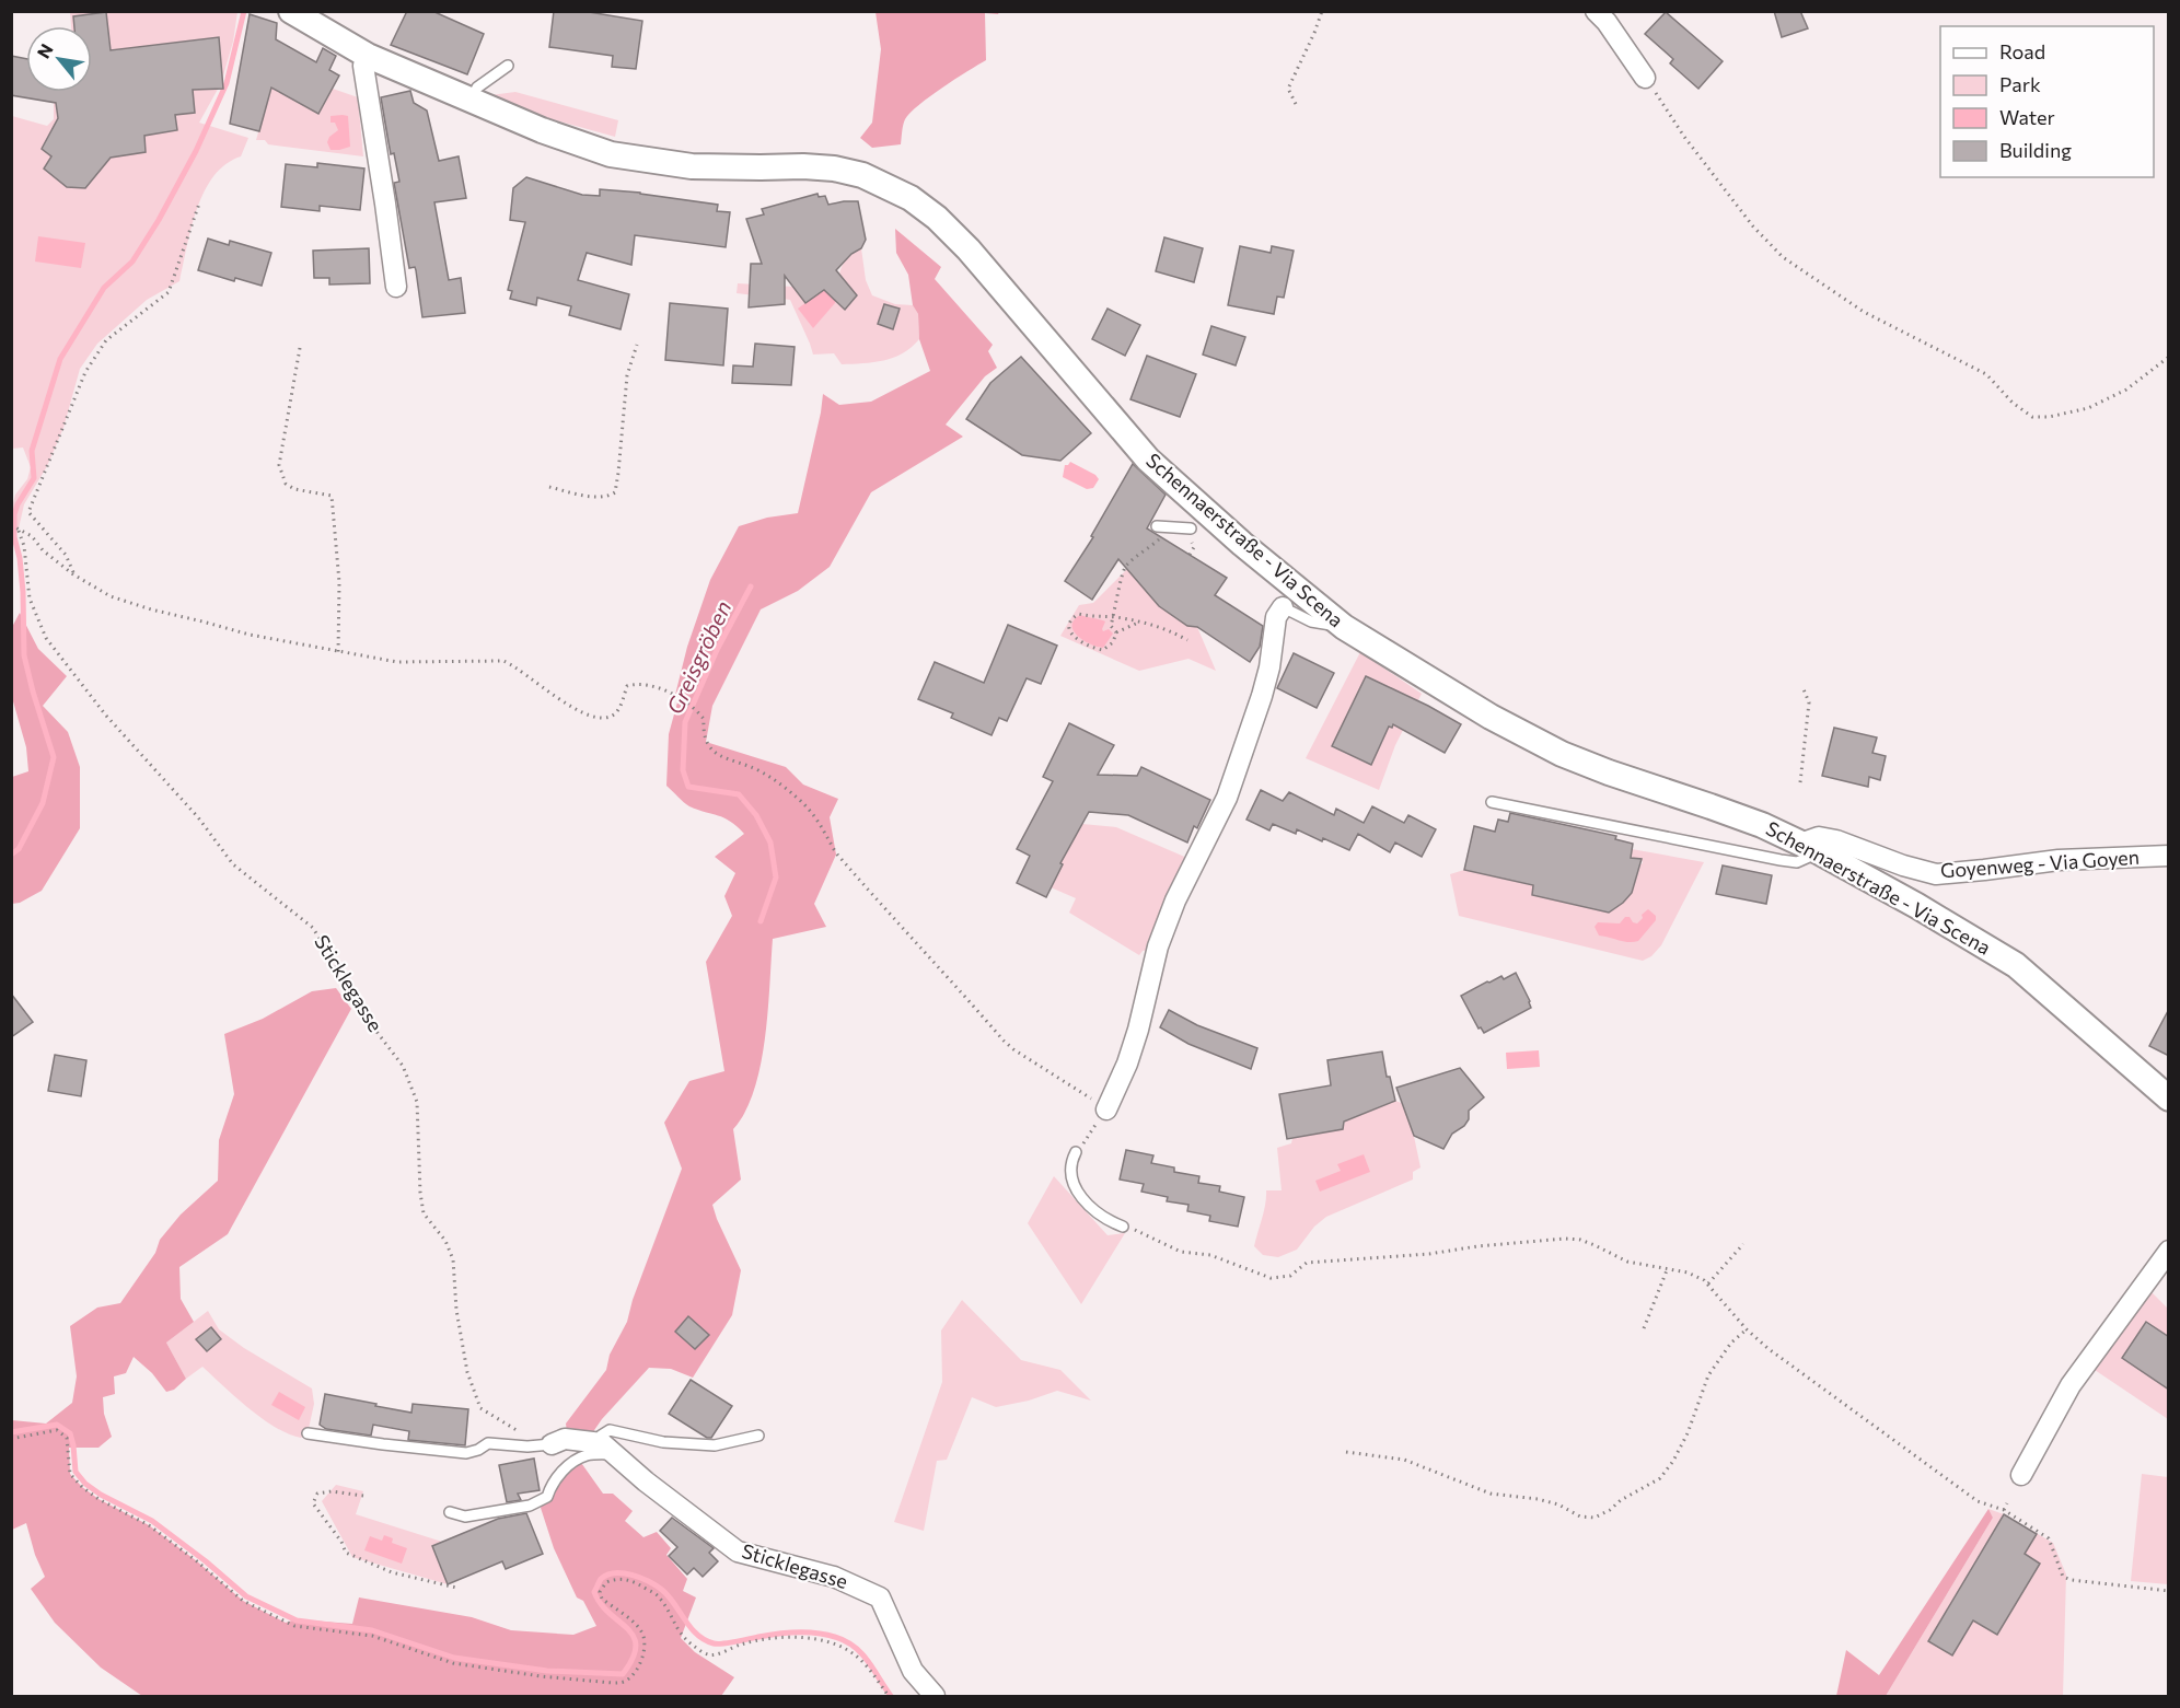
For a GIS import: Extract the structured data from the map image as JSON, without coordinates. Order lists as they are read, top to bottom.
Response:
{
  "streets": {
    "street": ["Schennaerstraße - Via Scena", "Goyenweg - Via Goyen", "Sticklegasse"]
  },
  "crossings": [
    ["Schennaerstraße - Via Scena", "Goyenweg - Via Goyen"]
  ],
  "water": ["Greisgröben"],
  "legend": [
    "Road",
    "Park",
    "Water",
    "Building"
  ],
  "north": "top left"
}
